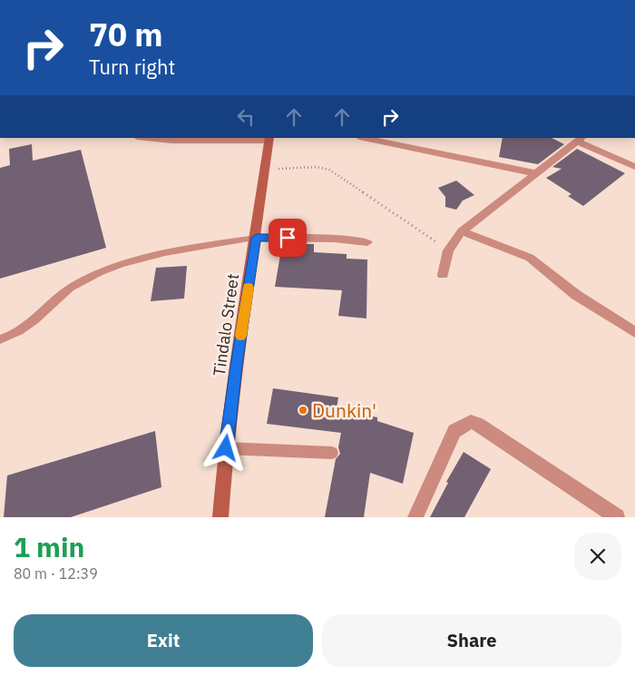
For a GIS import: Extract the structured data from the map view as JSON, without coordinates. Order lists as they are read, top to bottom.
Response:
{
  "streets": {
    "main road": ["Tindalo Street"]
  },
  "places": ["Dunkin'"],
  "page": {
    "turn": ["70 m", "Turn right"],
    "heading": ["1 min", "80 m · 12:39"],
    "buttons": ["Exit", "Share"]
  }
}
